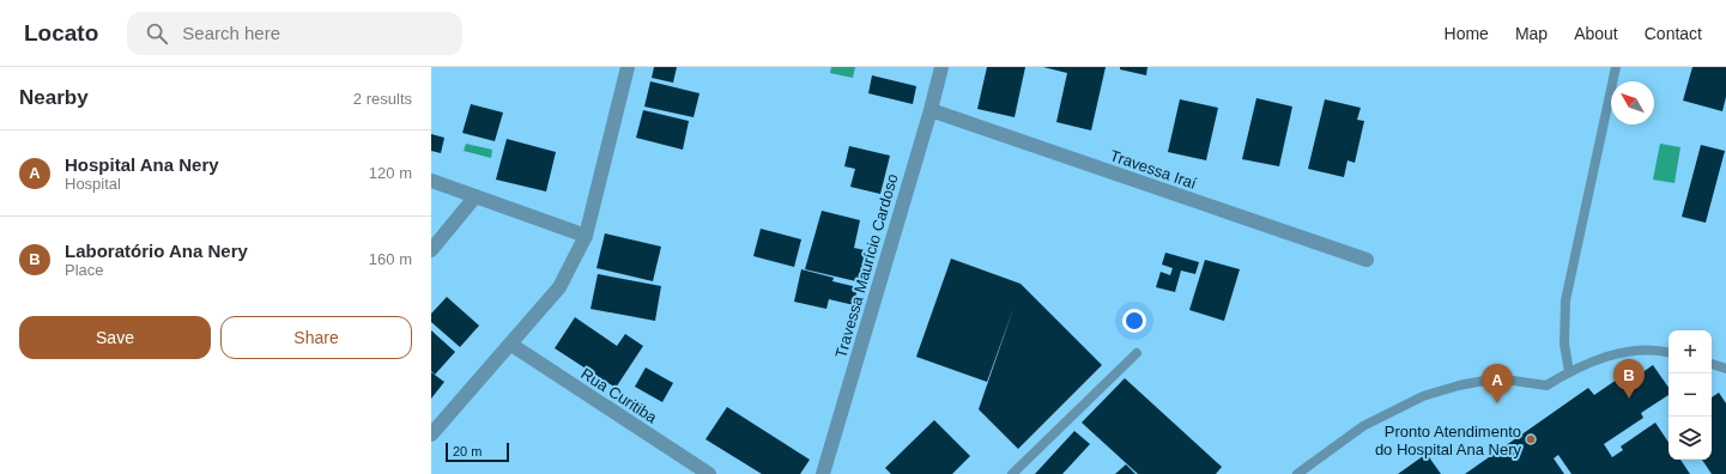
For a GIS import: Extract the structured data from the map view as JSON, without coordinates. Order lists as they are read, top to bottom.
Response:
{
  "streets": {
    "street": ["Travessa Iraí", "Travessa Maurício Cardoso", "Rua Curitiba"]
  },
  "crossings": [
    ["Travessa Iraí", "Travessa Maurício Cardoso"]
  ],
  "places": ["Pronto Atendimento do Hospital Ana Nery"],
  "scale_bar": "20 m",
  "north": "top left",
  "page": {
    "header": "Locato",
    "search": "Search here",
    "nav": [
      "Home",
      "Map",
      "About",
      "Contact"
    ],
    "heading": ["Nearby", "2 results"],
    "list": [
      {
        "mark": "A",
        "name": "Hospital Ana Nery",
        "note": "Hospital",
        "value": "120 m"
      },
      {
        "mark": "B",
        "name": "Laboratório Ana Nery",
        "note": "Place",
        "value": "160 m"
      }
    ],
    "buttons": ["Save", "Share"],
    "map_buttons": ["+", "−"],
    "pins": ["B", "A"],
    "scale": "20 m"
  }
}
